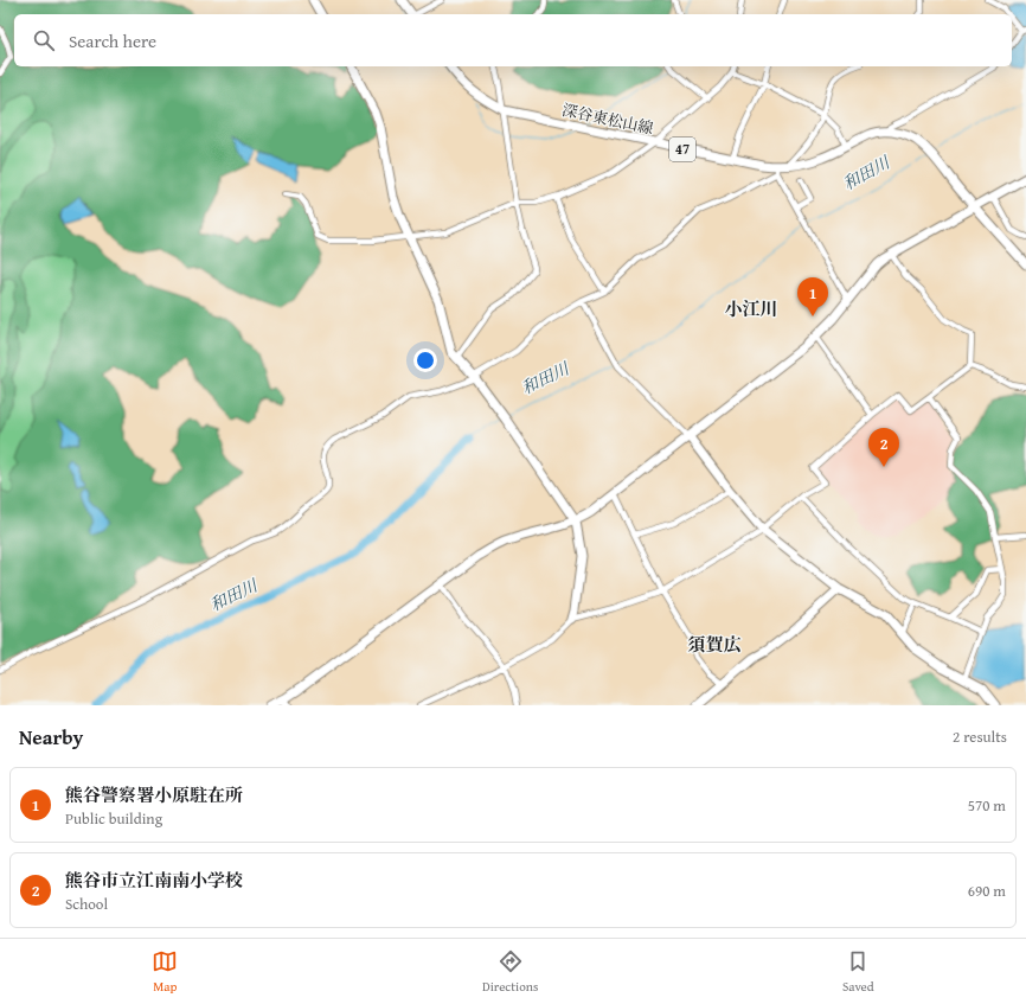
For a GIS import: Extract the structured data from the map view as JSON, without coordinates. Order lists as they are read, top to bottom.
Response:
{
  "streets": {
    "street": ["深谷東松山線", "47"]
  },
  "districts": ["小江川", "須賀広"],
  "water": ["和田川"],
  "page": {
    "search": "Search here",
    "pins": ["1", "2"],
    "heading": ["Nearby", "2 results"],
    "list": [
      {
        "mark": "1",
        "name": "熊谷警察署小原駐在所",
        "note": "Public building",
        "value": "570 m"
      },
      {
        "mark": "2",
        "name": "熊谷市立江南南小学校",
        "note": "School",
        "value": "690 m"
      }
    ],
    "nav": ["Map", "Directions", "Saved"]
  }
}
